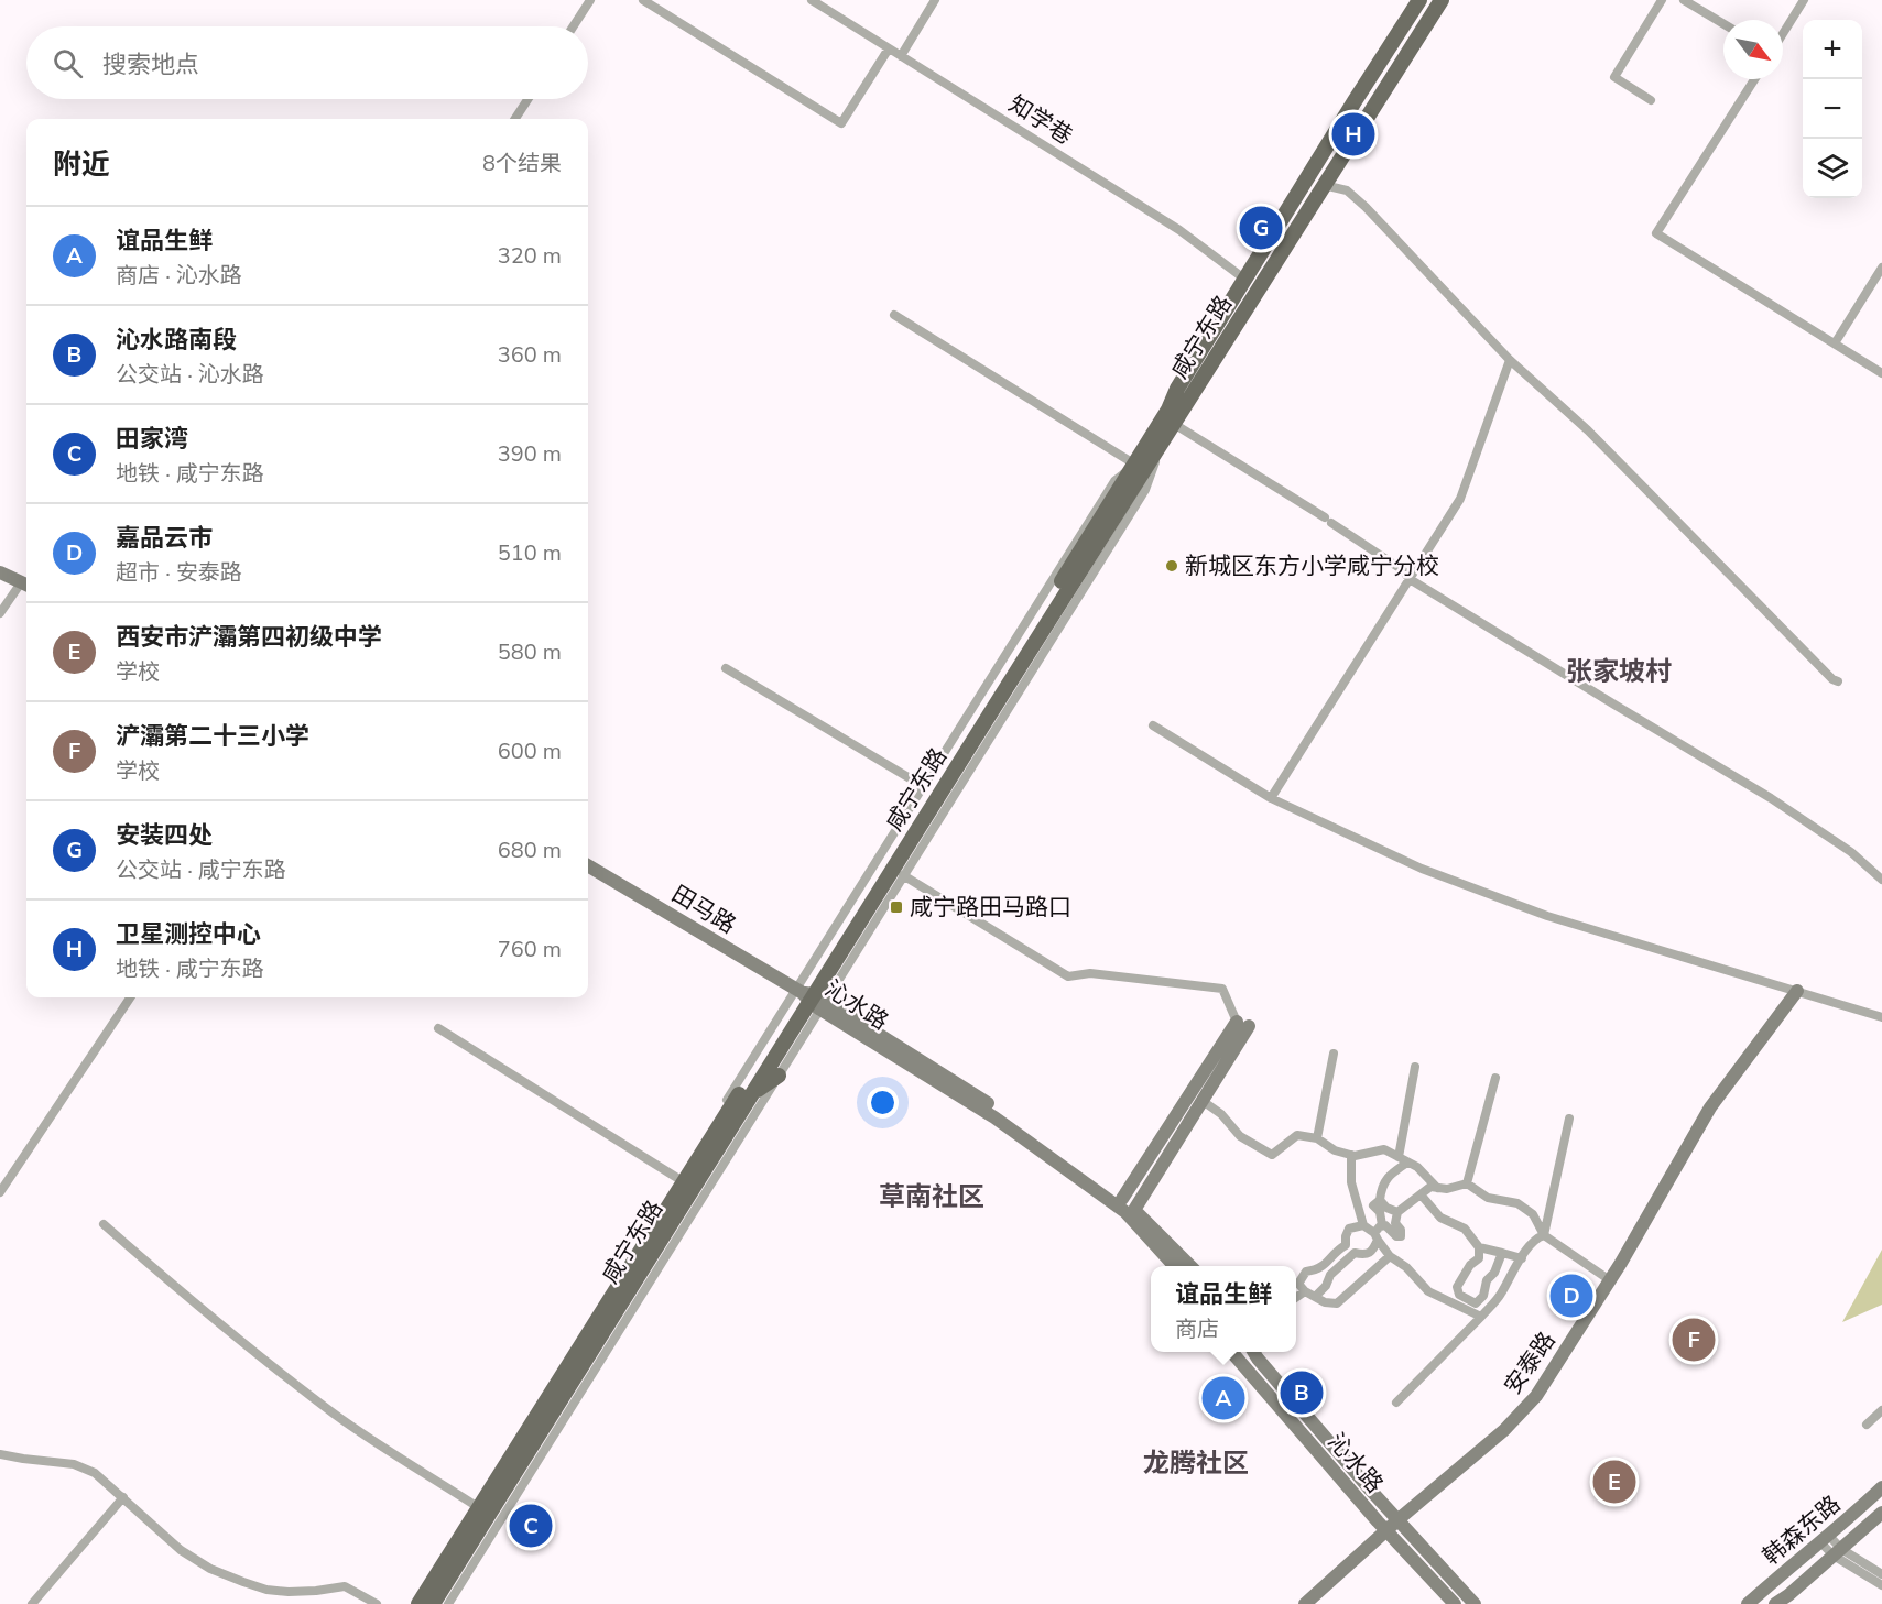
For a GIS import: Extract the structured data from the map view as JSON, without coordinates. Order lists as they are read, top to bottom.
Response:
{
  "streets": {
    "main road": [
      "咸宁东路",
      "田马路",
      "沁水路",
      "安泰路",
      "韩森东路"
    ],
    "street": ["知学巷"]
  },
  "crossings": [
    ["知学巷", "咸宁东路"],
    ["咸宁东路", "田马路"],
    ["咸宁东路", "沁水路"],
    ["田马路", "沁水路"],
    ["沁水路", "安泰路"]
  ],
  "districts": ["张家坡村", "草南社区", "龙腾社区"],
  "places": {
    "other": ["新城区东方小学咸宁分校"],
    "transit": ["咸宁路田马路口"]
  },
  "north": "bottom right",
  "page": {
    "map_buttons": ["+", "−"],
    "search": "搜索地点",
    "pins": [
      "H",
      "G",
      "D",
      "F",
      "B",
      "A",
      "E",
      "C"
    ],
    "heading": ["附近", "8个结果"],
    "list": [
      {
        "mark": "A",
        "name": "谊品生鲜",
        "note": "商店 · 沁水路",
        "value": "320 m"
      },
      {
        "mark": "B",
        "name": "沁水路南段",
        "note": "公交站 · 沁水路",
        "value": "360 m"
      },
      {
        "mark": "C",
        "name": "田家湾",
        "note": "地铁 · 咸宁东路",
        "value": "390 m"
      },
      {
        "mark": "D",
        "name": "嘉品云市",
        "note": "超市 · 安泰路",
        "value": "510 m"
      },
      {
        "mark": "E",
        "name": "西安市浐灞第四初级中学",
        "note": "学校",
        "value": "580 m"
      },
      {
        "mark": "F",
        "name": "浐灞第二十三小学",
        "note": "学校",
        "value": "600 m"
      },
      {
        "mark": "G",
        "name": "安装四处",
        "note": "公交站 · 咸宁东路",
        "value": "680 m"
      },
      {
        "mark": "H",
        "name": "卫星测控中心",
        "note": "地铁 · 咸宁东路",
        "value": "760 m"
      }
    ],
    "popup": ["谊品生鲜", "商店"]
  }
}
